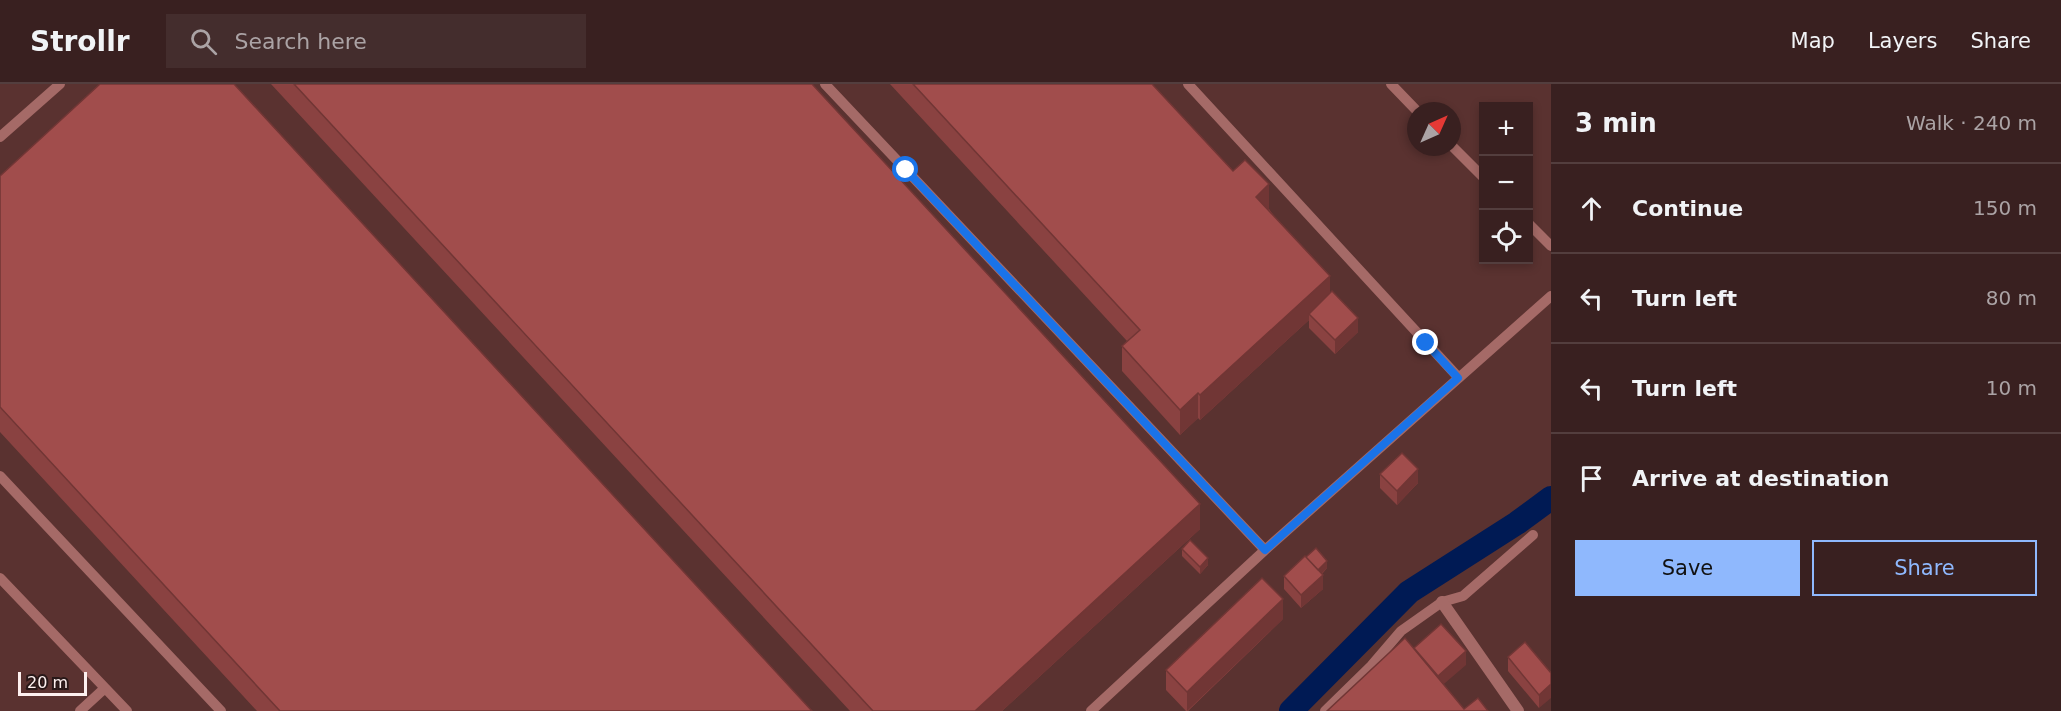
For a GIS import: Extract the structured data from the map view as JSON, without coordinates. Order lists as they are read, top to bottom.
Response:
{
  "scale_bar": "20 m",
  "north": "top right",
  "page": {
    "header": "Strollr",
    "search": "Search here",
    "nav": ["Map", "Layers", "Share"],
    "heading": ["3 min", "Walk · 240 m"],
    "map_buttons": ["+", "−"],
    "list": [
      ["Continue", "150 m"],
      ["Turn left", "80 m"],
      ["Turn left", "10 m"],
      "Arrive at destination"
    ],
    "buttons": ["Save", "Share"],
    "scale": "20 m"
  }
}
